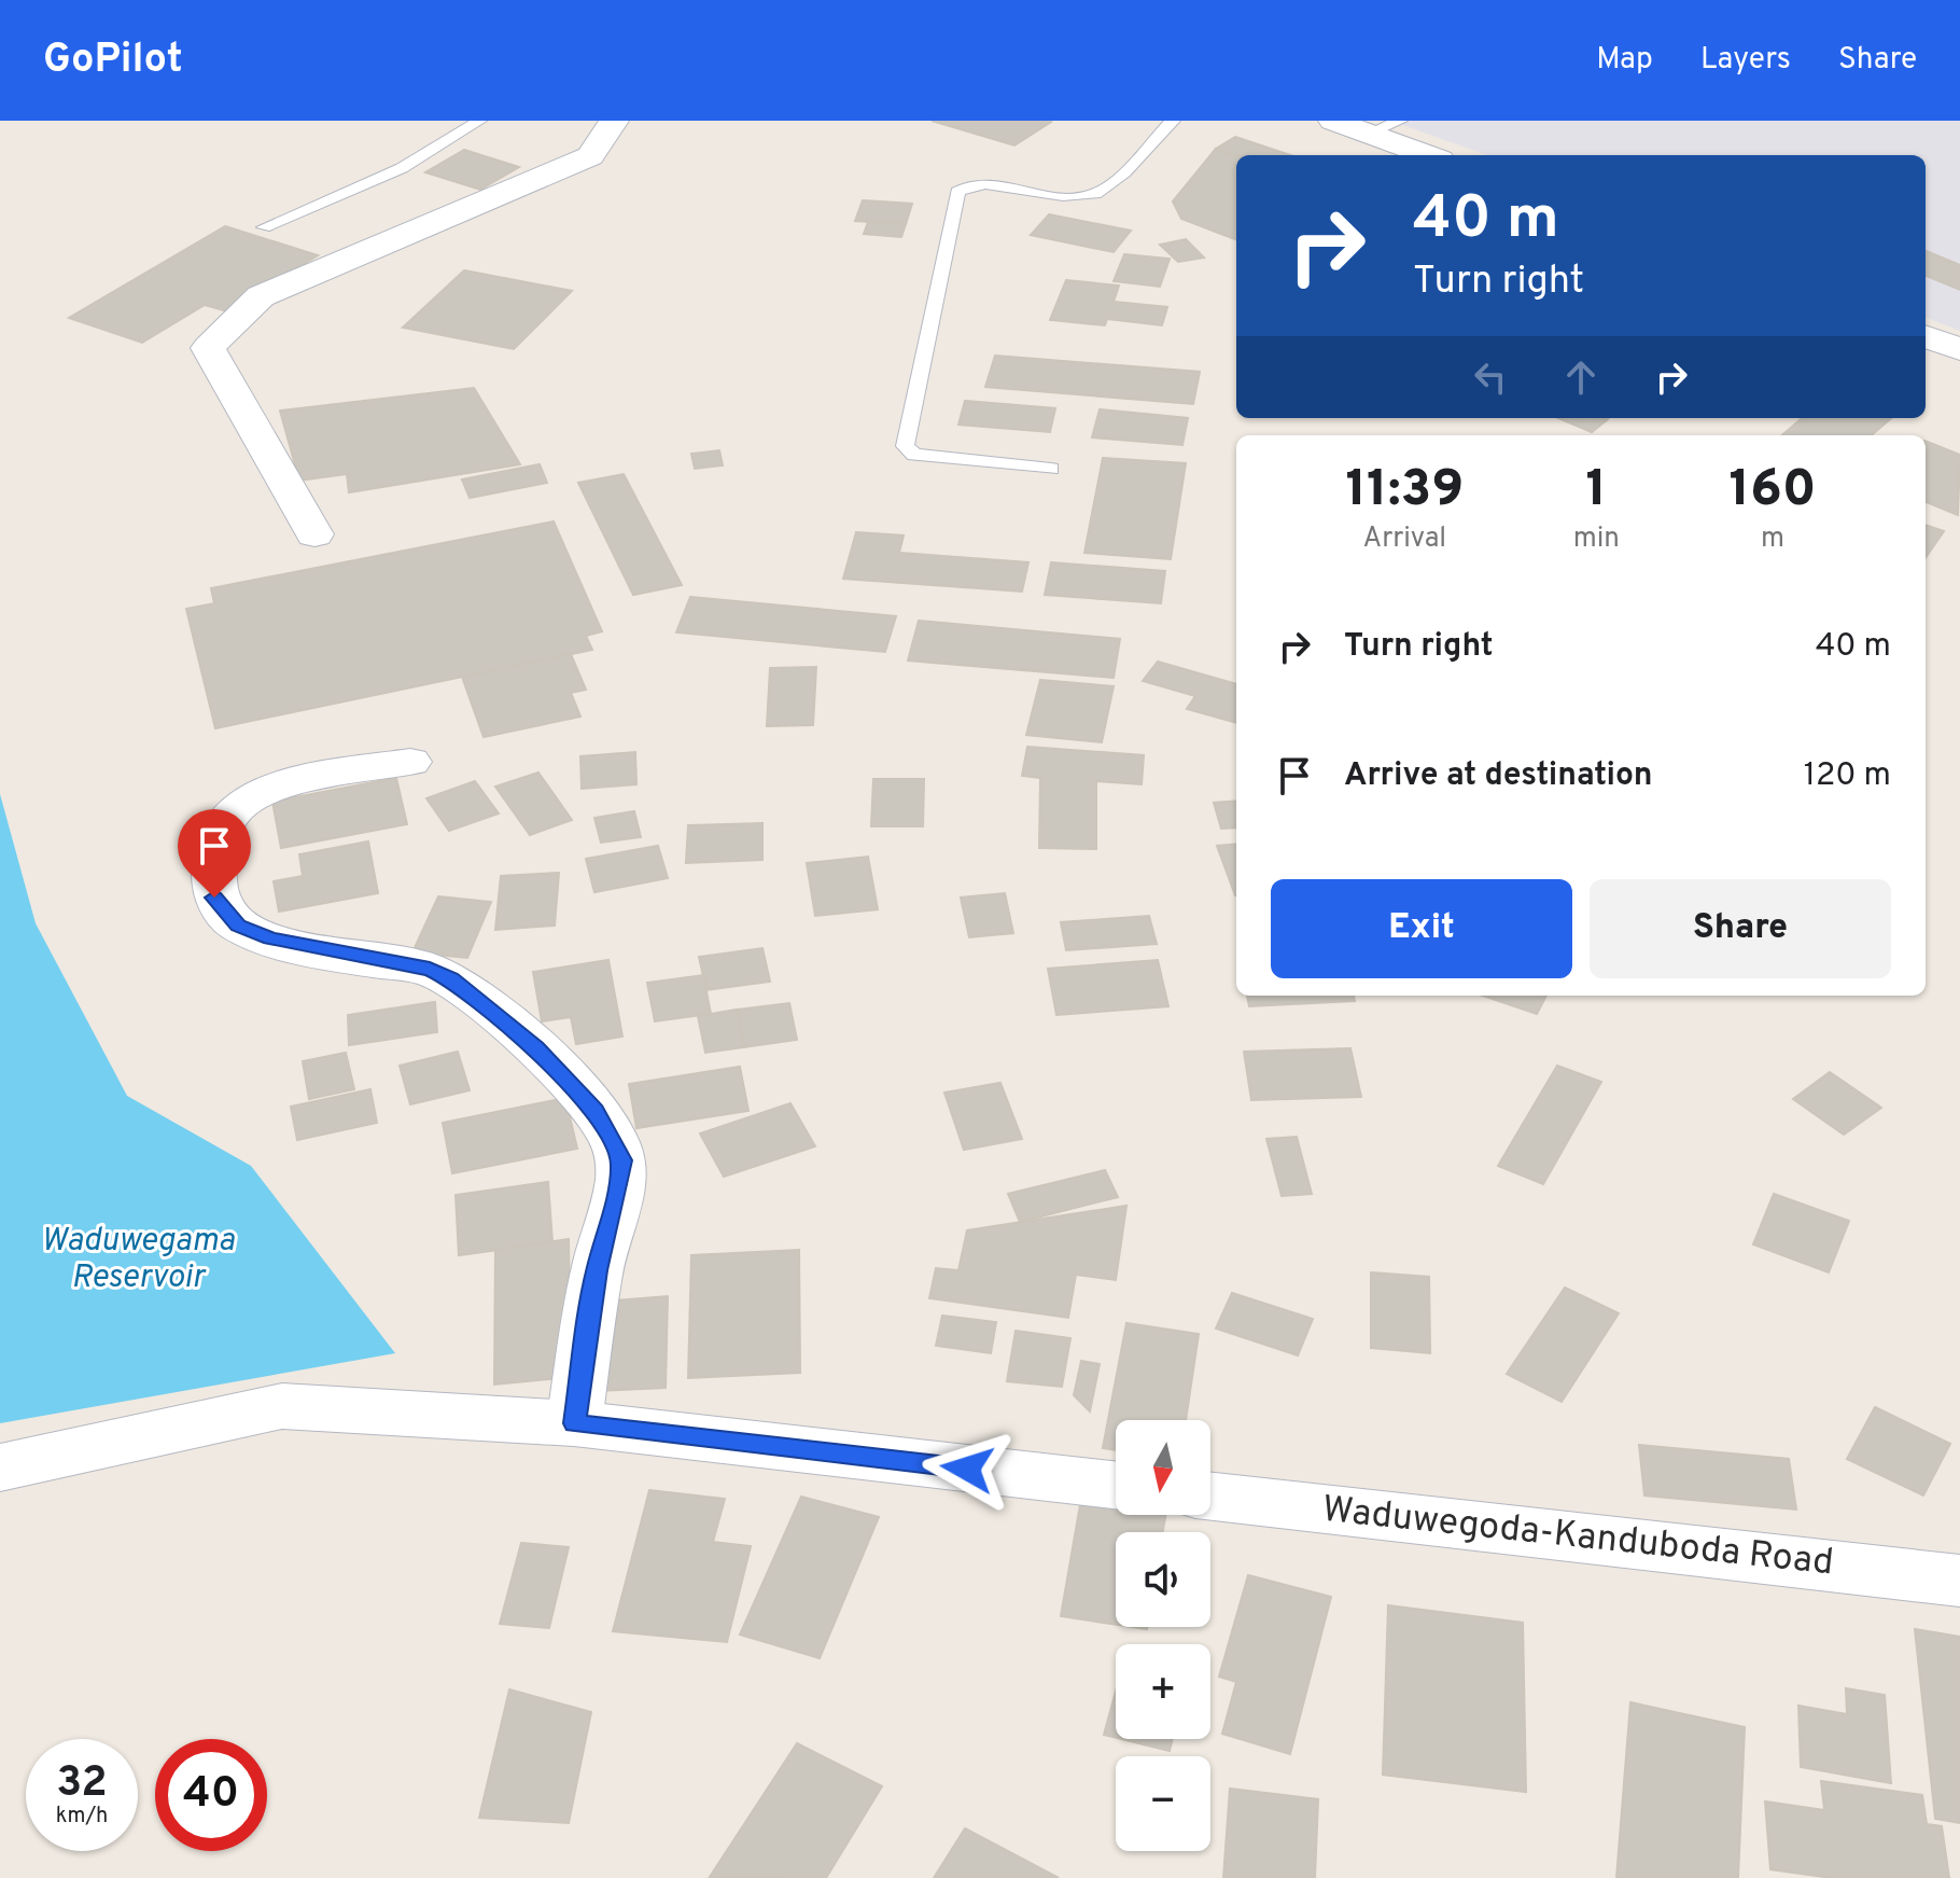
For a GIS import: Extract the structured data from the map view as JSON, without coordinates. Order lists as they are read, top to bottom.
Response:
{
  "streets": {
    "street": ["Waduwegoda-Kanduboda Road"]
  },
  "water": ["Waduwegama Reservoir"],
  "north": "bottom",
  "page": {
    "header": "GoPilot",
    "nav": ["Map", "Layers", "Share"],
    "turn": ["40 m", "Turn right"],
    "eta": [
      "11:39",
      "Arrival",
      "1",
      "min",
      "160",
      "m"
    ],
    "list": [
      {
        "name": "Turn right",
        "value": "40 m"
      },
      {
        "name": "Arrive at destination",
        "value": "120 m"
      }
    ],
    "buttons": ["Exit", "Share"],
    "map_buttons": ["+", "−"],
    "speed": "32 km/h",
    "limit": "40"
  }
}
